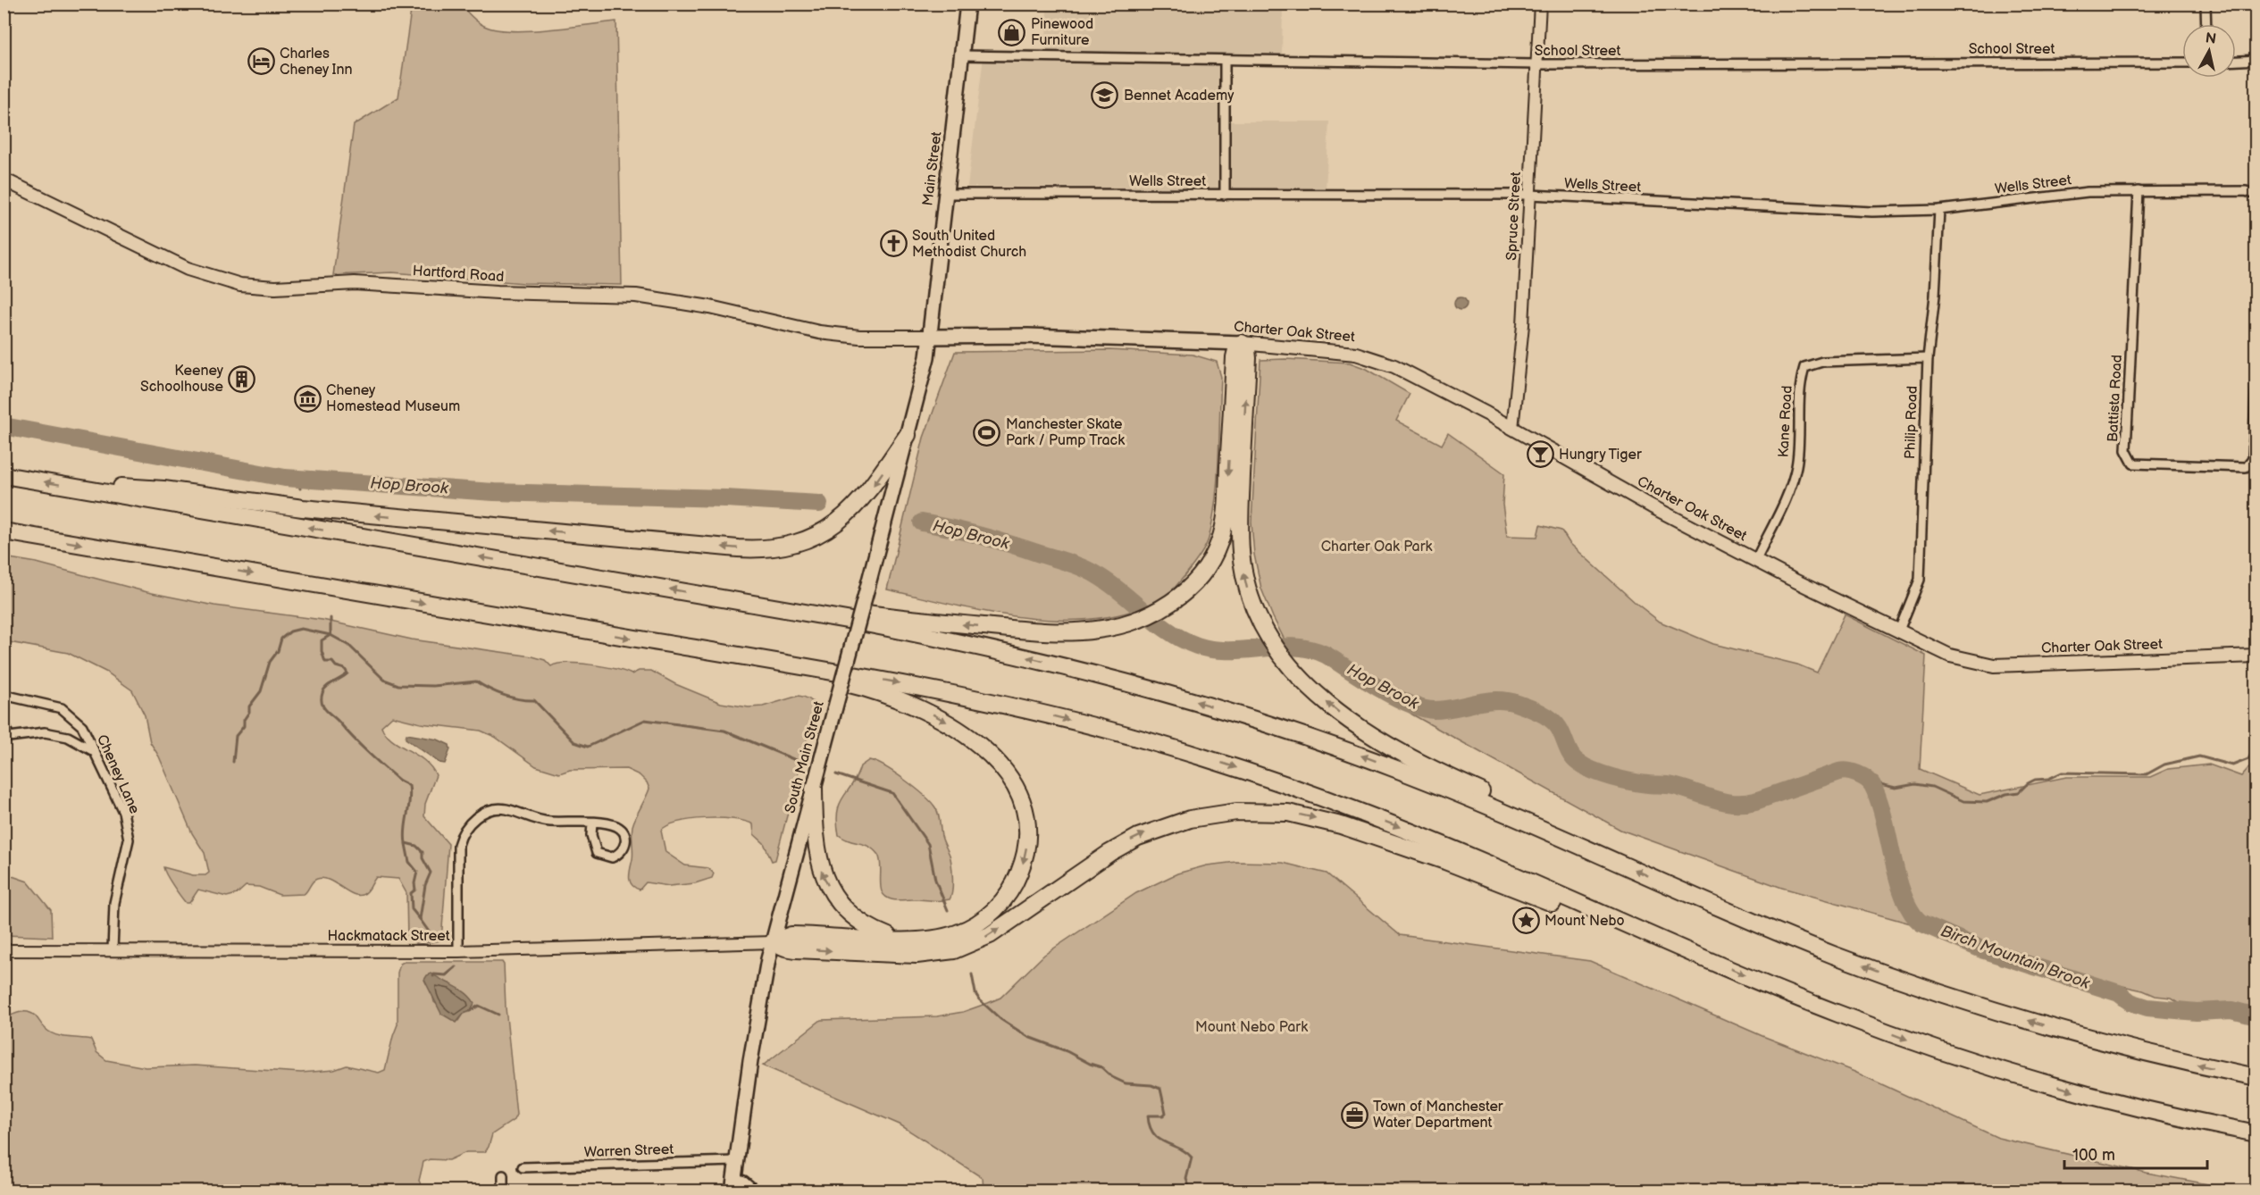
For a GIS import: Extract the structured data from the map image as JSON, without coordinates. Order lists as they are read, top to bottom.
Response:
{
  "streets": {
    "main road": [
      "Main Street",
      "Hartford Road",
      "Charter Oak Street",
      "South Main Street"
    ],
    "street": [
      "School Street",
      "Wells Street",
      "Spruce Street",
      "Battista Road",
      "Kane Road",
      "Philip Road",
      "Cheney Lane",
      "Hackmatack Street",
      "Warren Street"
    ]
  },
  "crossings": [
    ["School Street", "Main Street"],
    ["School Street", "Spruce Street"],
    ["Main Street", "Wells Street"],
    ["Main Street", "Hartford Road"],
    ["Main Street", "Charter Oak Street"],
    ["Main Street", "South Main Street"],
    ["Wells Street", "Spruce Street"],
    ["Wells Street", "Battista Road"],
    ["Wells Street", "Philip Road"],
    ["Spruce Street", "Charter Oak Street"],
    ["Hartford Road", "Charter Oak Street"],
    ["Hartford Road", "South Main Street"],
    ["Charter Oak Street", "Kane Road"],
    ["Charter Oak Street", "Philip Road"],
    ["Charter Oak Street", "South Main Street"],
    ["Kane Road", "Philip Road"],
    ["South Main Street", "Hackmatack Street"],
    ["South Main Street", "Warren Street"],
    ["Cheney Lane", "Hackmatack Street"]
  ],
  "water": ["Hop Brook", "Birch Mountain Brook"],
  "parks": ["Charter Oak Park", "Mount Nebo Park"],
  "places": {
    "shop": ["Pinewood Furniture"],
    "hotel": ["Charles Cheney Inn"],
    "school or university": ["Bennet Academy"],
    "church": ["South United Methodist Church"],
    "building": ["Keeney Schoolhouse"],
    "museum": ["Cheney Homestead Museum"],
    "sports": ["Manchester Skate Park / Pump Track"],
    "bar": ["Hungry Tiger"],
    "place": ["Mount Nebo"],
    "office": ["Town of Manchester Water Department"]
  },
  "scale_bar": "100 m",
  "north": "top"
}
